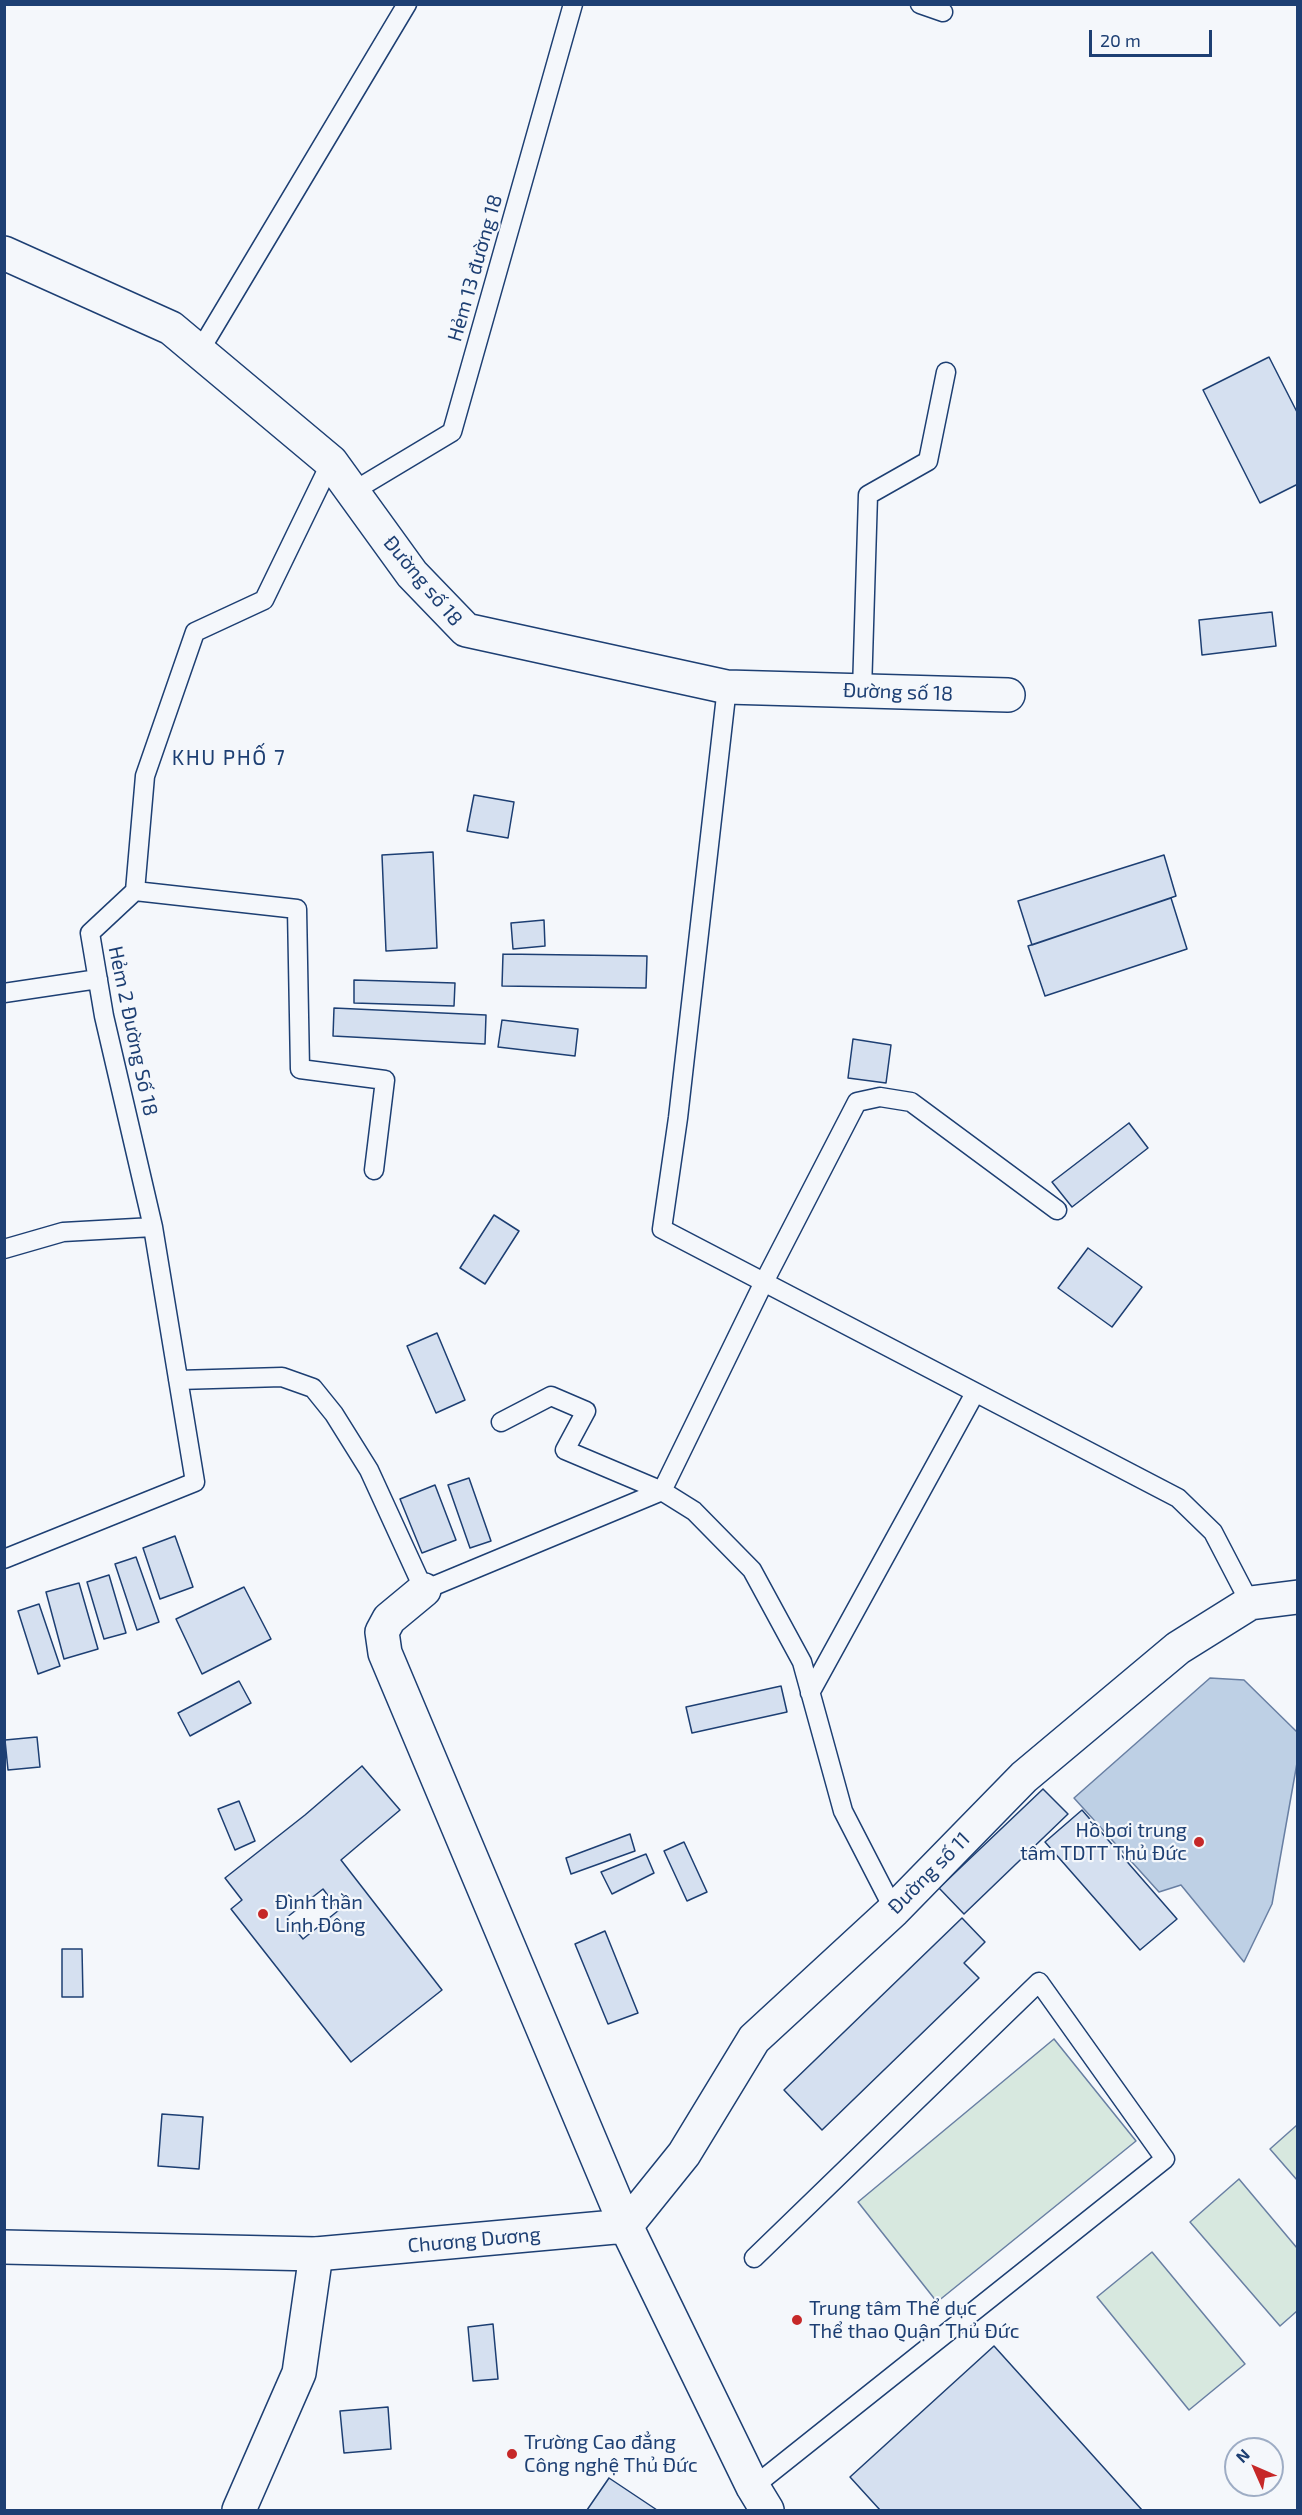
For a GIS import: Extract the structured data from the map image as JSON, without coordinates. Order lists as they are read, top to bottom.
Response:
{
  "streets": {
    "street": ["Đường số 18", "Đường số 11", "Chương Dương"],
    "lane": ["Hẻm 13 đường 18", "Hẻm 2 Đường Số 18"]
  },
  "crossings": [
    ["Hẻm 13 đường 18", "Đường số 18"],
    ["Đường số 11", "Chương Dương"]
  ],
  "districts": ["KHU PHỐ 7"],
  "places": [
    "Hồ bơi trung tâm TDTT Thủ Đức",
    "Đình thần Linh Đông",
    "Trung tâm Thể dục Thể thao Quận Thủ Đức",
    "Trường Cao đẳng Công nghệ Thủ Đức"
  ],
  "scale_bar": "20 m",
  "north": "top left"
}
